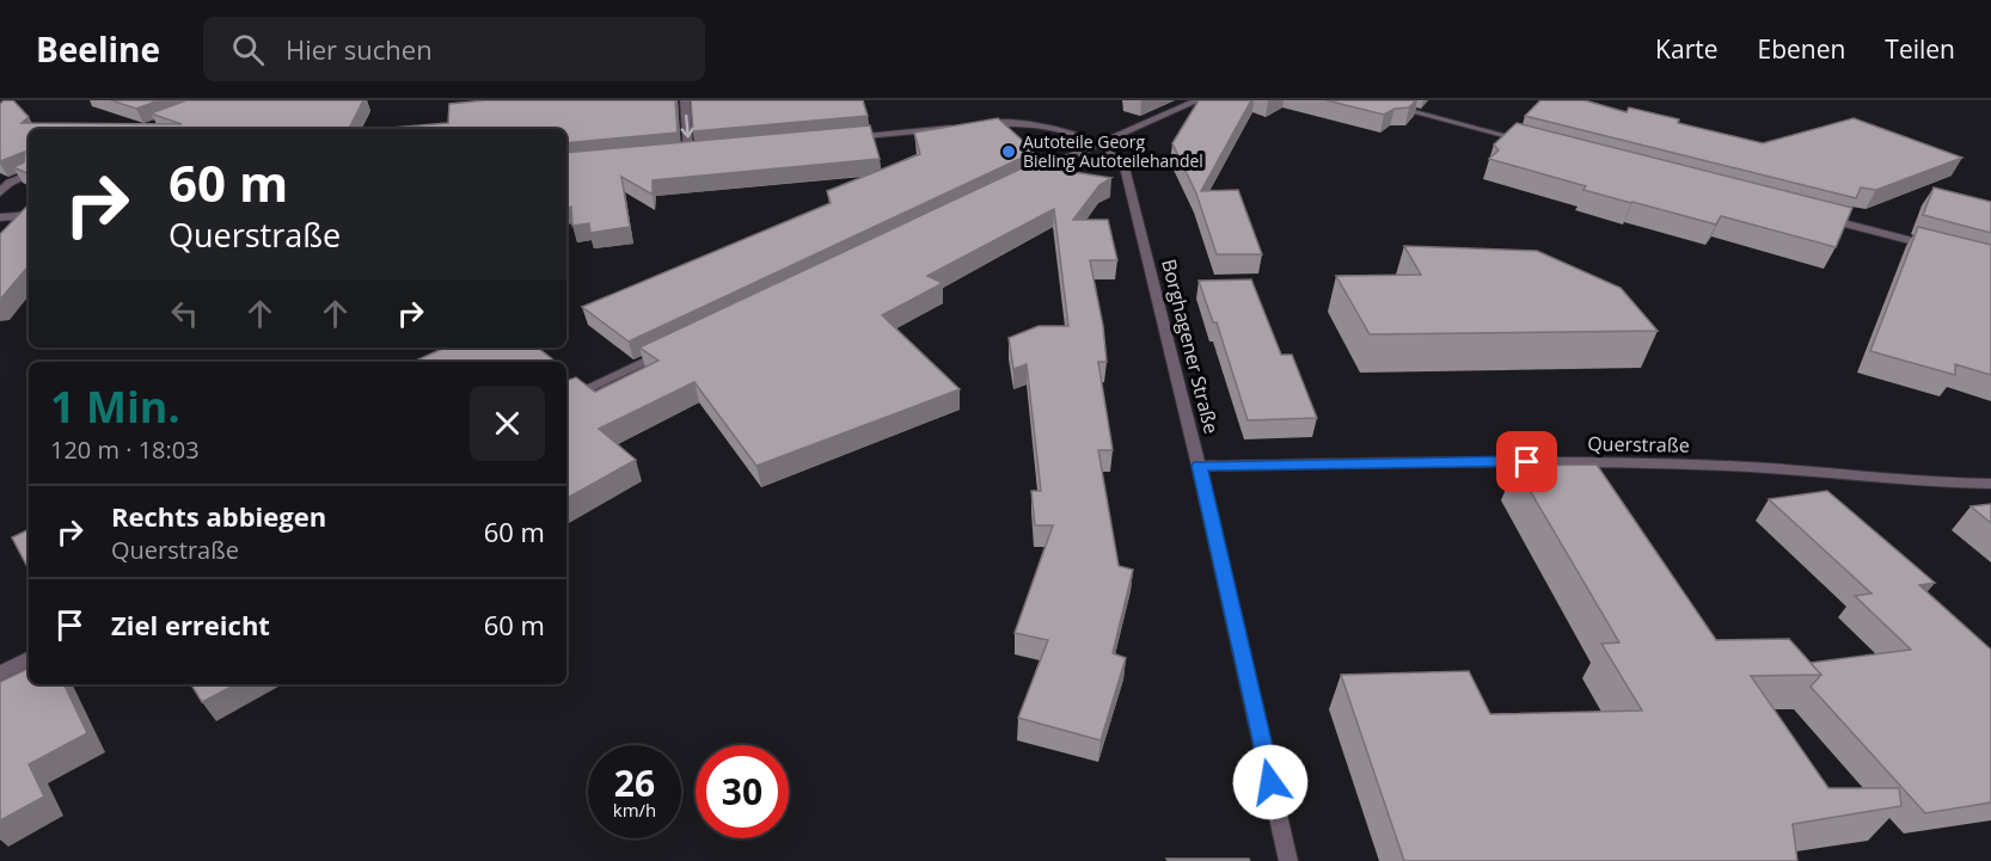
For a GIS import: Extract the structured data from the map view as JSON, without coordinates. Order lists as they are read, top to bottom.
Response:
{
  "streets": {
    "street": ["Borghagener Straße", "Querstraße"]
  },
  "crossings": [
    ["Borghagener Straße", "Querstraße"]
  ],
  "places": ["Autoteile Georg Bieling Autoteilehandel"],
  "page": {
    "header": "Beeline",
    "search": "Hier suchen",
    "nav": ["Karte", "Ebenen", "Teilen"],
    "turn": ["60 m", "Querstraße"],
    "heading": ["1 Min.", "120 m · 18:03"],
    "list": [
      {
        "name": "Rechts abbiegen",
        "note": "Querstraße",
        "value": "60 m"
      },
      {
        "name": "Ziel erreicht",
        "value": "60 m"
      }
    ],
    "speed": "26 km/h",
    "limit": "30"
  }
}
